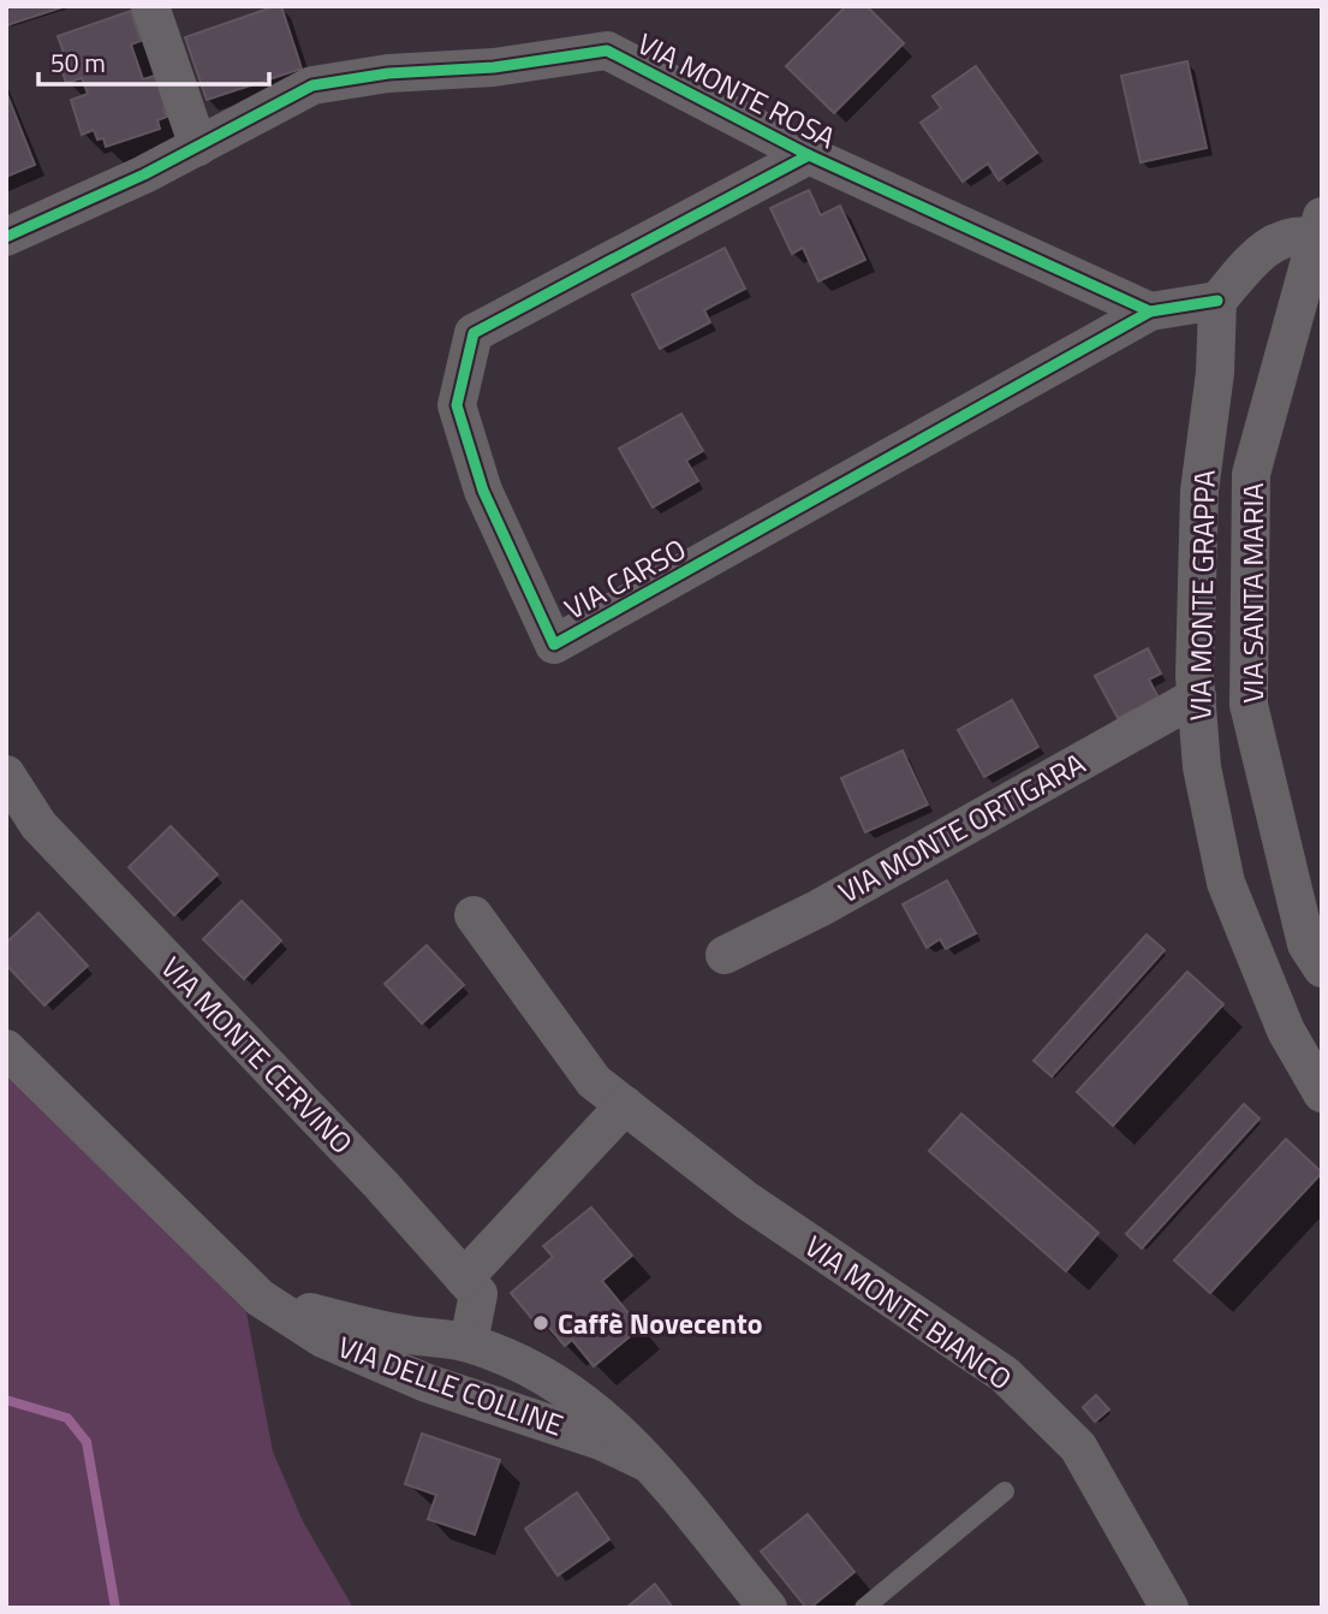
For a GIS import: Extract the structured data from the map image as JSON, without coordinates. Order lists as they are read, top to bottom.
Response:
{
  "streets": {
    "street": [
      "VIA MONTE ROSA",
      "VIA CARSO",
      "VIA SANTA MARIA",
      "VIA MONTE GRAPPA",
      "VIA MONTE ORTIGARA",
      "VIA MONTE CERVINO",
      "VIA MONTE BIANCO",
      "VIA DELLE COLLINE"
    ]
  },
  "crossings": [
    ["VIA MONTE ROSA", "VIA CARSO"],
    ["VIA CARSO", "VIA MONTE GRAPPA"],
    ["VIA MONTE GRAPPA", "VIA MONTE ORTIGARA"],
    ["VIA MONTE CERVINO", "VIA DELLE COLLINE"]
  ],
  "places": ["Caffè Novecento"],
  "scale_bar": "50 m"
}
